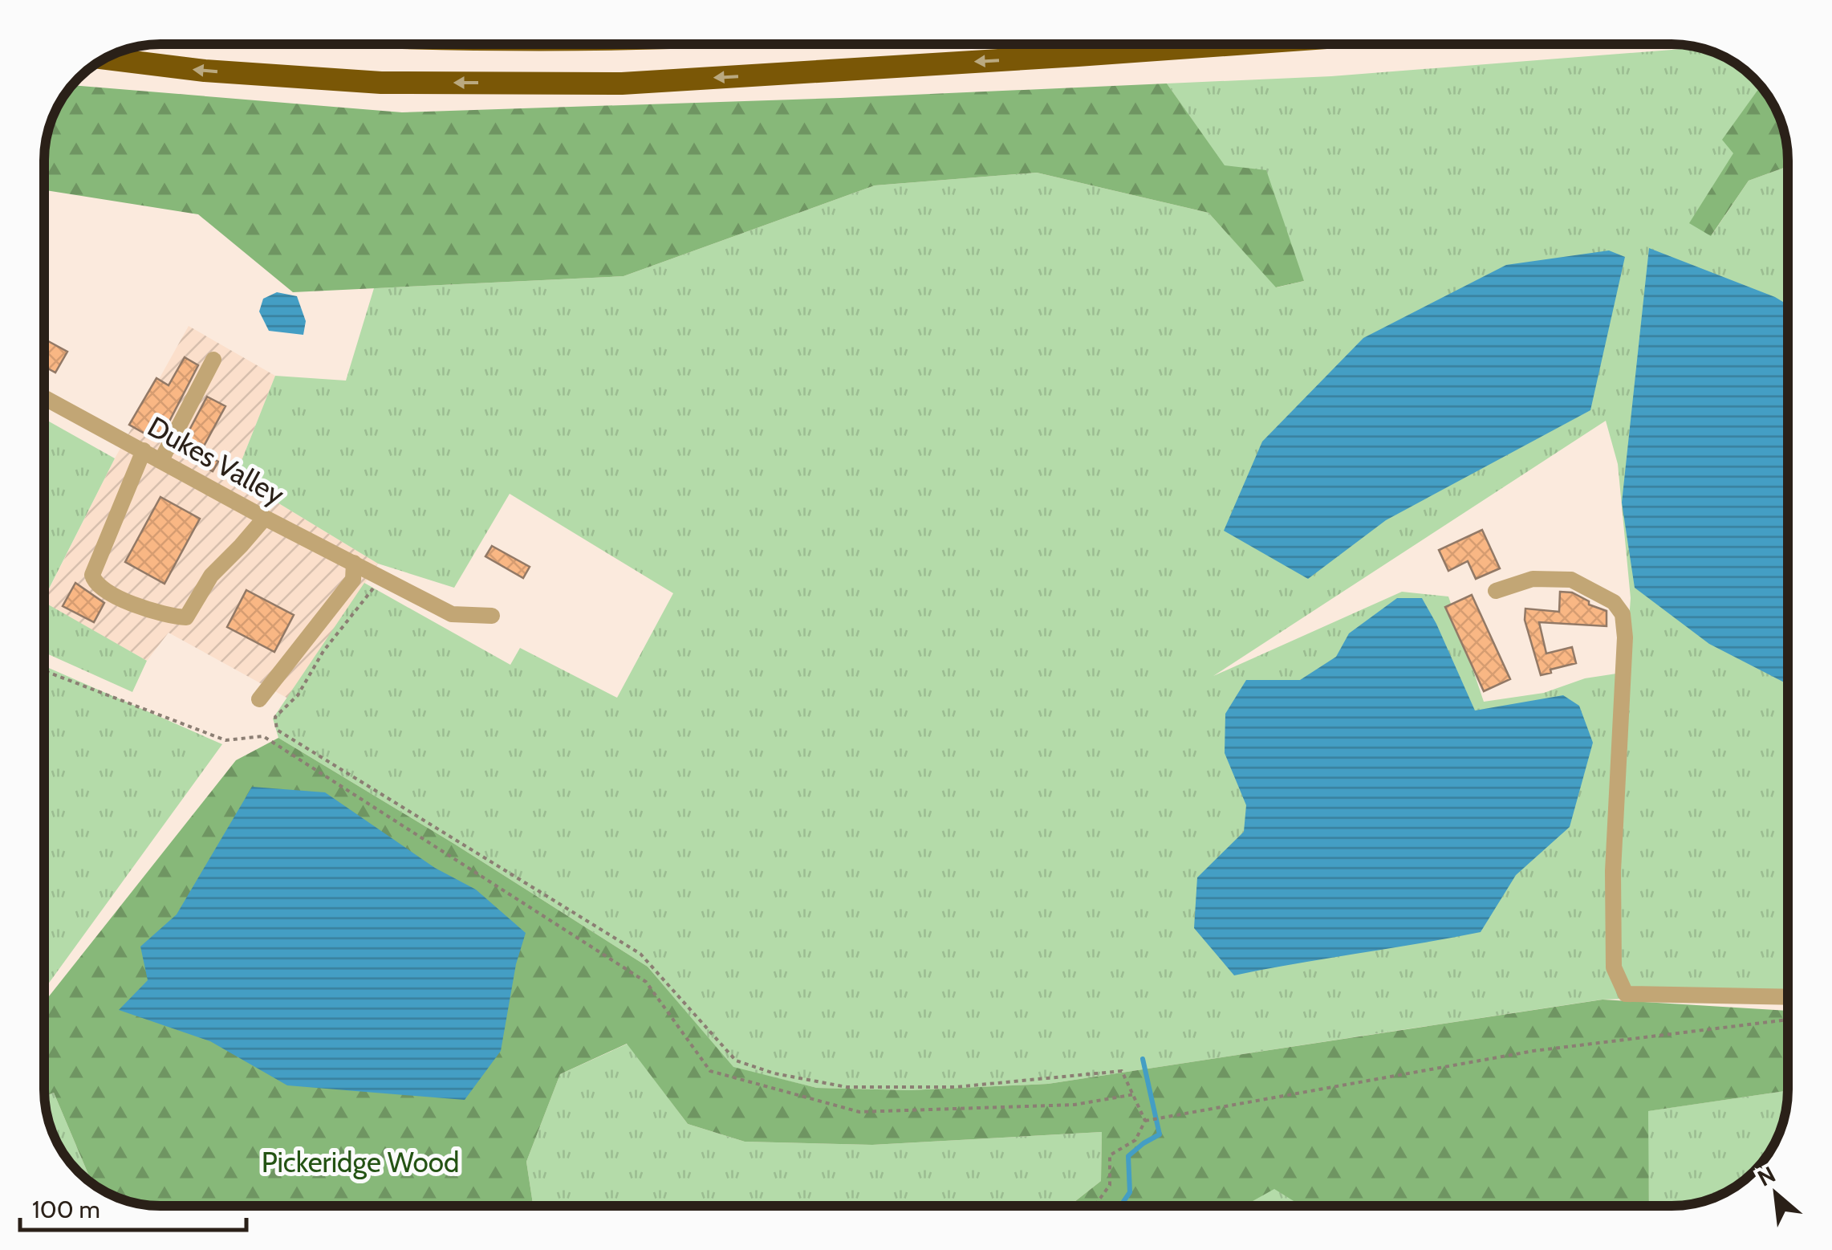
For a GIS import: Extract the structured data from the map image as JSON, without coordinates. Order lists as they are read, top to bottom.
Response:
{
  "streets": {
    "street": ["Dukes Valley"]
  },
  "parks": ["Pickeridge Wood"],
  "scale_bar": "100 m",
  "north": "top left"
}
